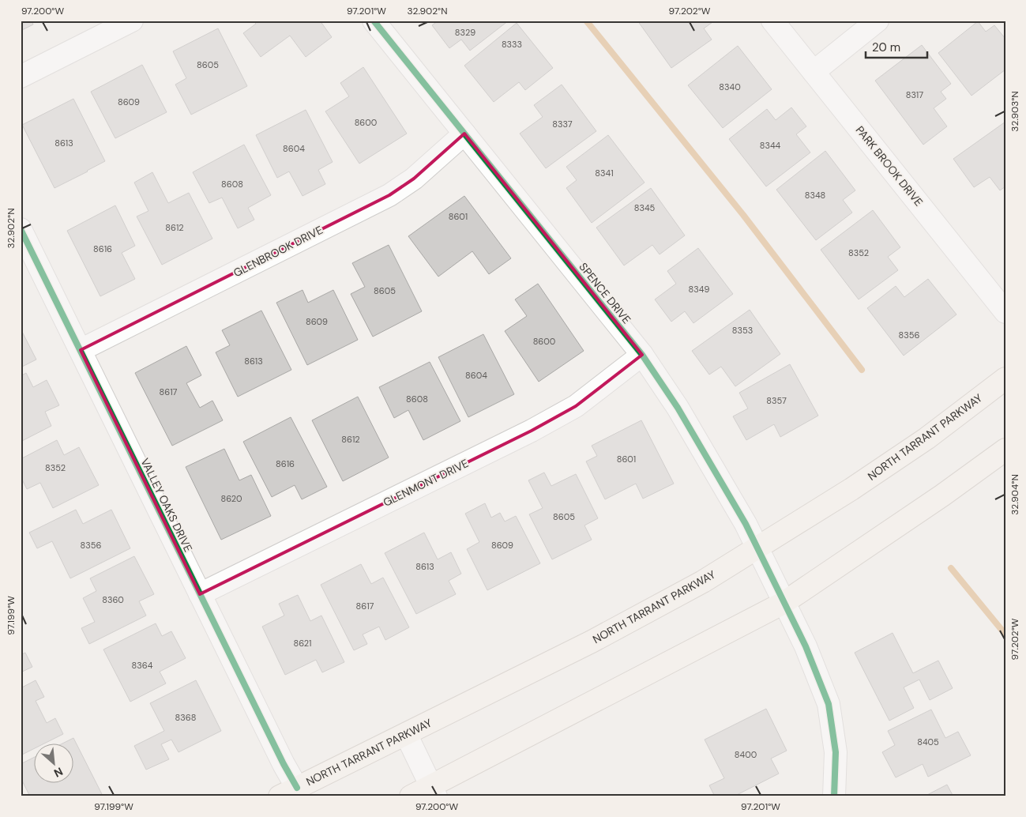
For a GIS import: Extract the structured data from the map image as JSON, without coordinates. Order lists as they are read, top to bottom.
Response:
{
  "streets": {
    "main road": ["NORTH TARRANT PARKWAY"],
    "street": [
      "PARK BROOK DRIVE",
      "GLENBROOK DRIVE",
      "SPENCE DRIVE",
      "GLENMONT DRIVE",
      "VALLEY OAKS DRIVE"
    ]
  },
  "crossings": [
    ["GLENBROOK DRIVE", "SPENCE DRIVE"],
    ["GLENBROOK DRIVE", "VALLEY OAKS DRIVE"],
    ["SPENCE DRIVE", "NORTH TARRANT PARKWAY"],
    ["SPENCE DRIVE", "GLENMONT DRIVE"],
    ["NORTH TARRANT PARKWAY", "VALLEY OAKS DRIVE"],
    ["GLENMONT DRIVE", "VALLEY OAKS DRIVE"]
  ],
  "house_numbers": [
    "8329",
    "8333",
    "8605",
    "8340",
    "8317",
    "8609",
    "8600",
    "8337",
    "8613",
    "8344",
    "8604",
    "8341",
    "8608",
    "8348",
    "8345",
    "8601",
    "8612",
    "8616",
    "8352",
    "8349",
    "8605",
    "8609",
    "8353",
    "8356",
    "8600",
    "8613",
    "8604",
    "8617",
    "8608",
    "8357",
    "8612",
    "8601",
    "8616",
    "8352",
    "8620",
    "8605",
    "8356",
    "8609",
    "8613",
    "8360",
    "8617",
    "8621",
    "8364",
    "8368",
    "8405",
    "8400"
  ],
  "scale_bar": "20 m",
  "north": "bottom right",
  "coordinates": [
    "97.200°W",
    "97.201°W",
    "32.902°N",
    "97.202°W",
    "32.903°N",
    "32.904°N",
    "97.199°W"
  ]
}
